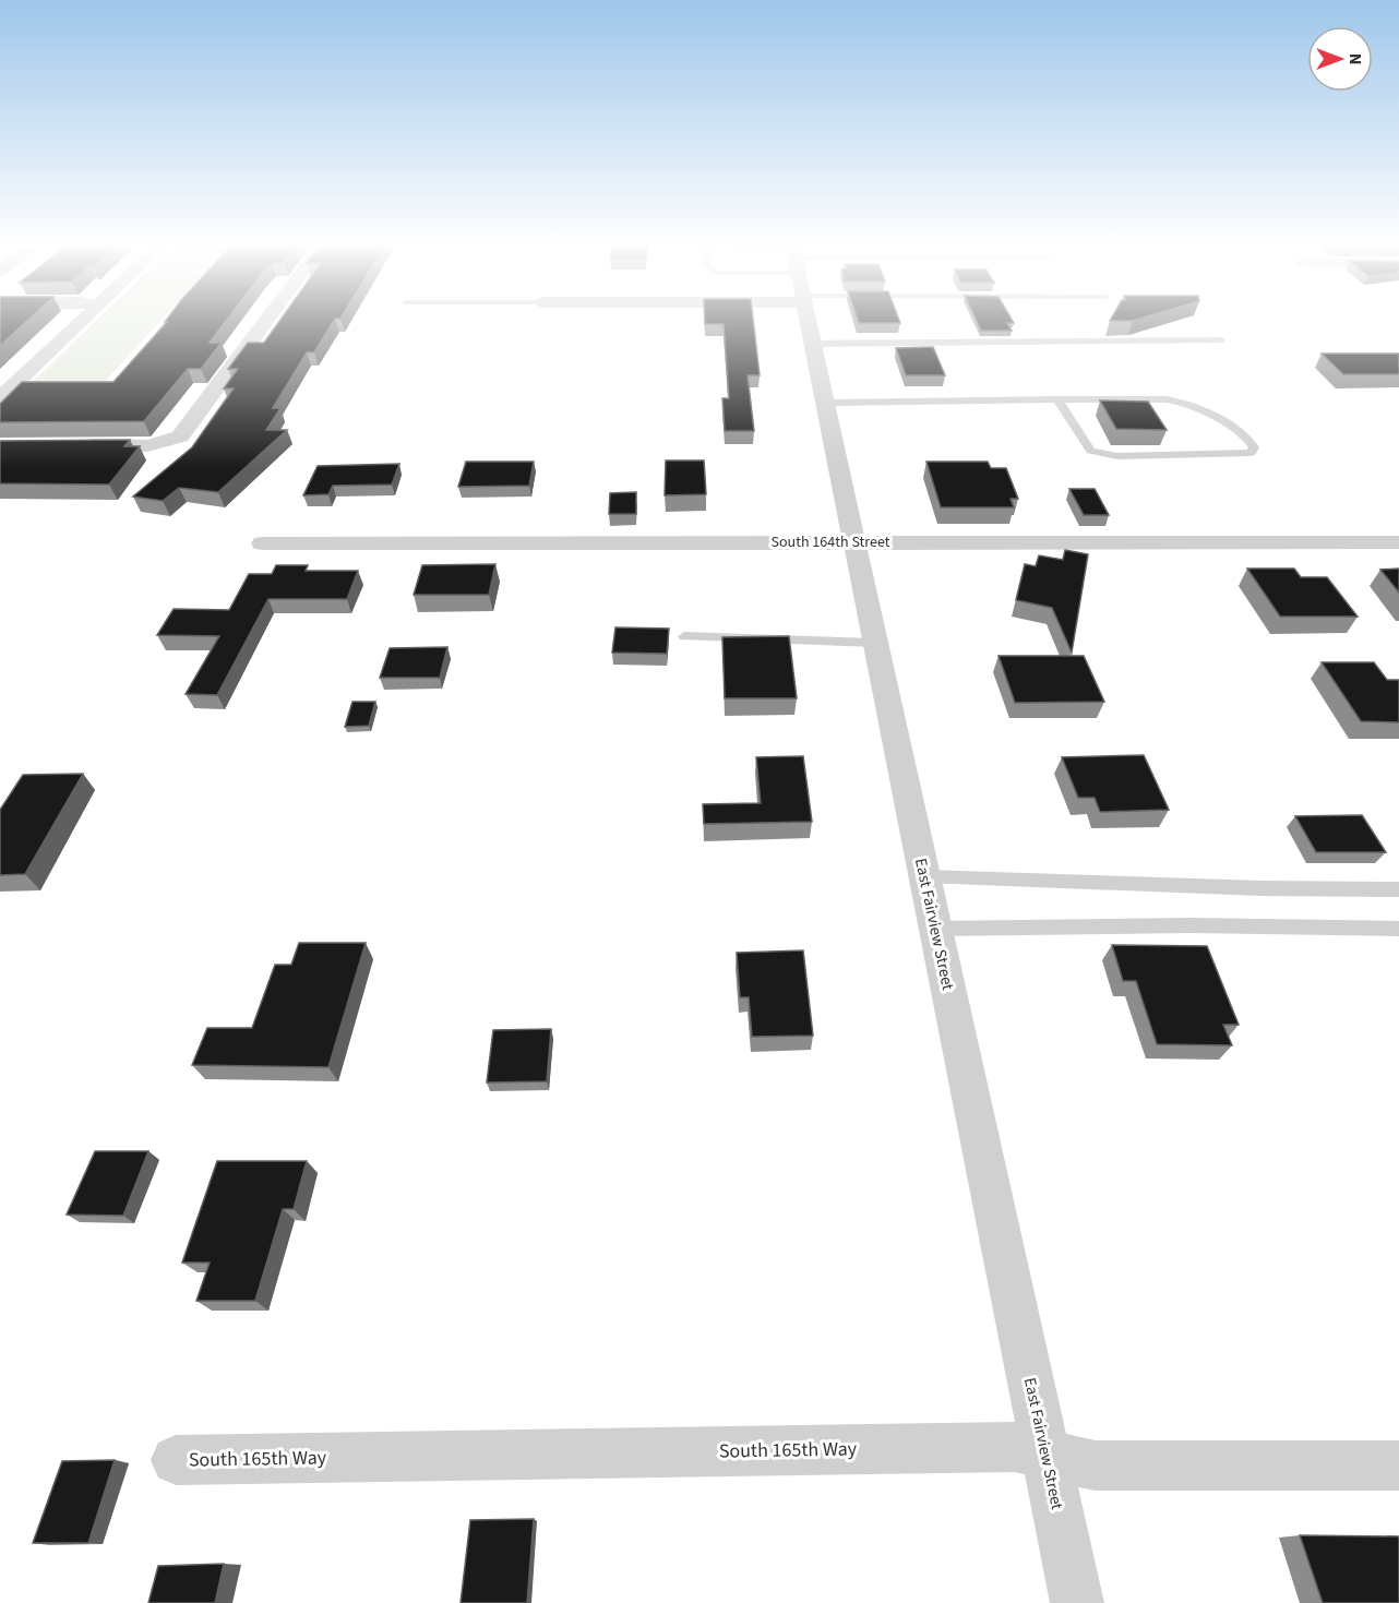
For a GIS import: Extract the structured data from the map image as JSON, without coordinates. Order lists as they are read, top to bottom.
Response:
{
  "streets": {
    "street": ["South 164th Street", "East Fairview Street", "South 165th Way"]
  },
  "crossings": [
    ["South 164th Street", "East Fairview Street"],
    ["East Fairview Street", "South 165th Way"]
  ],
  "north": "right"
}
